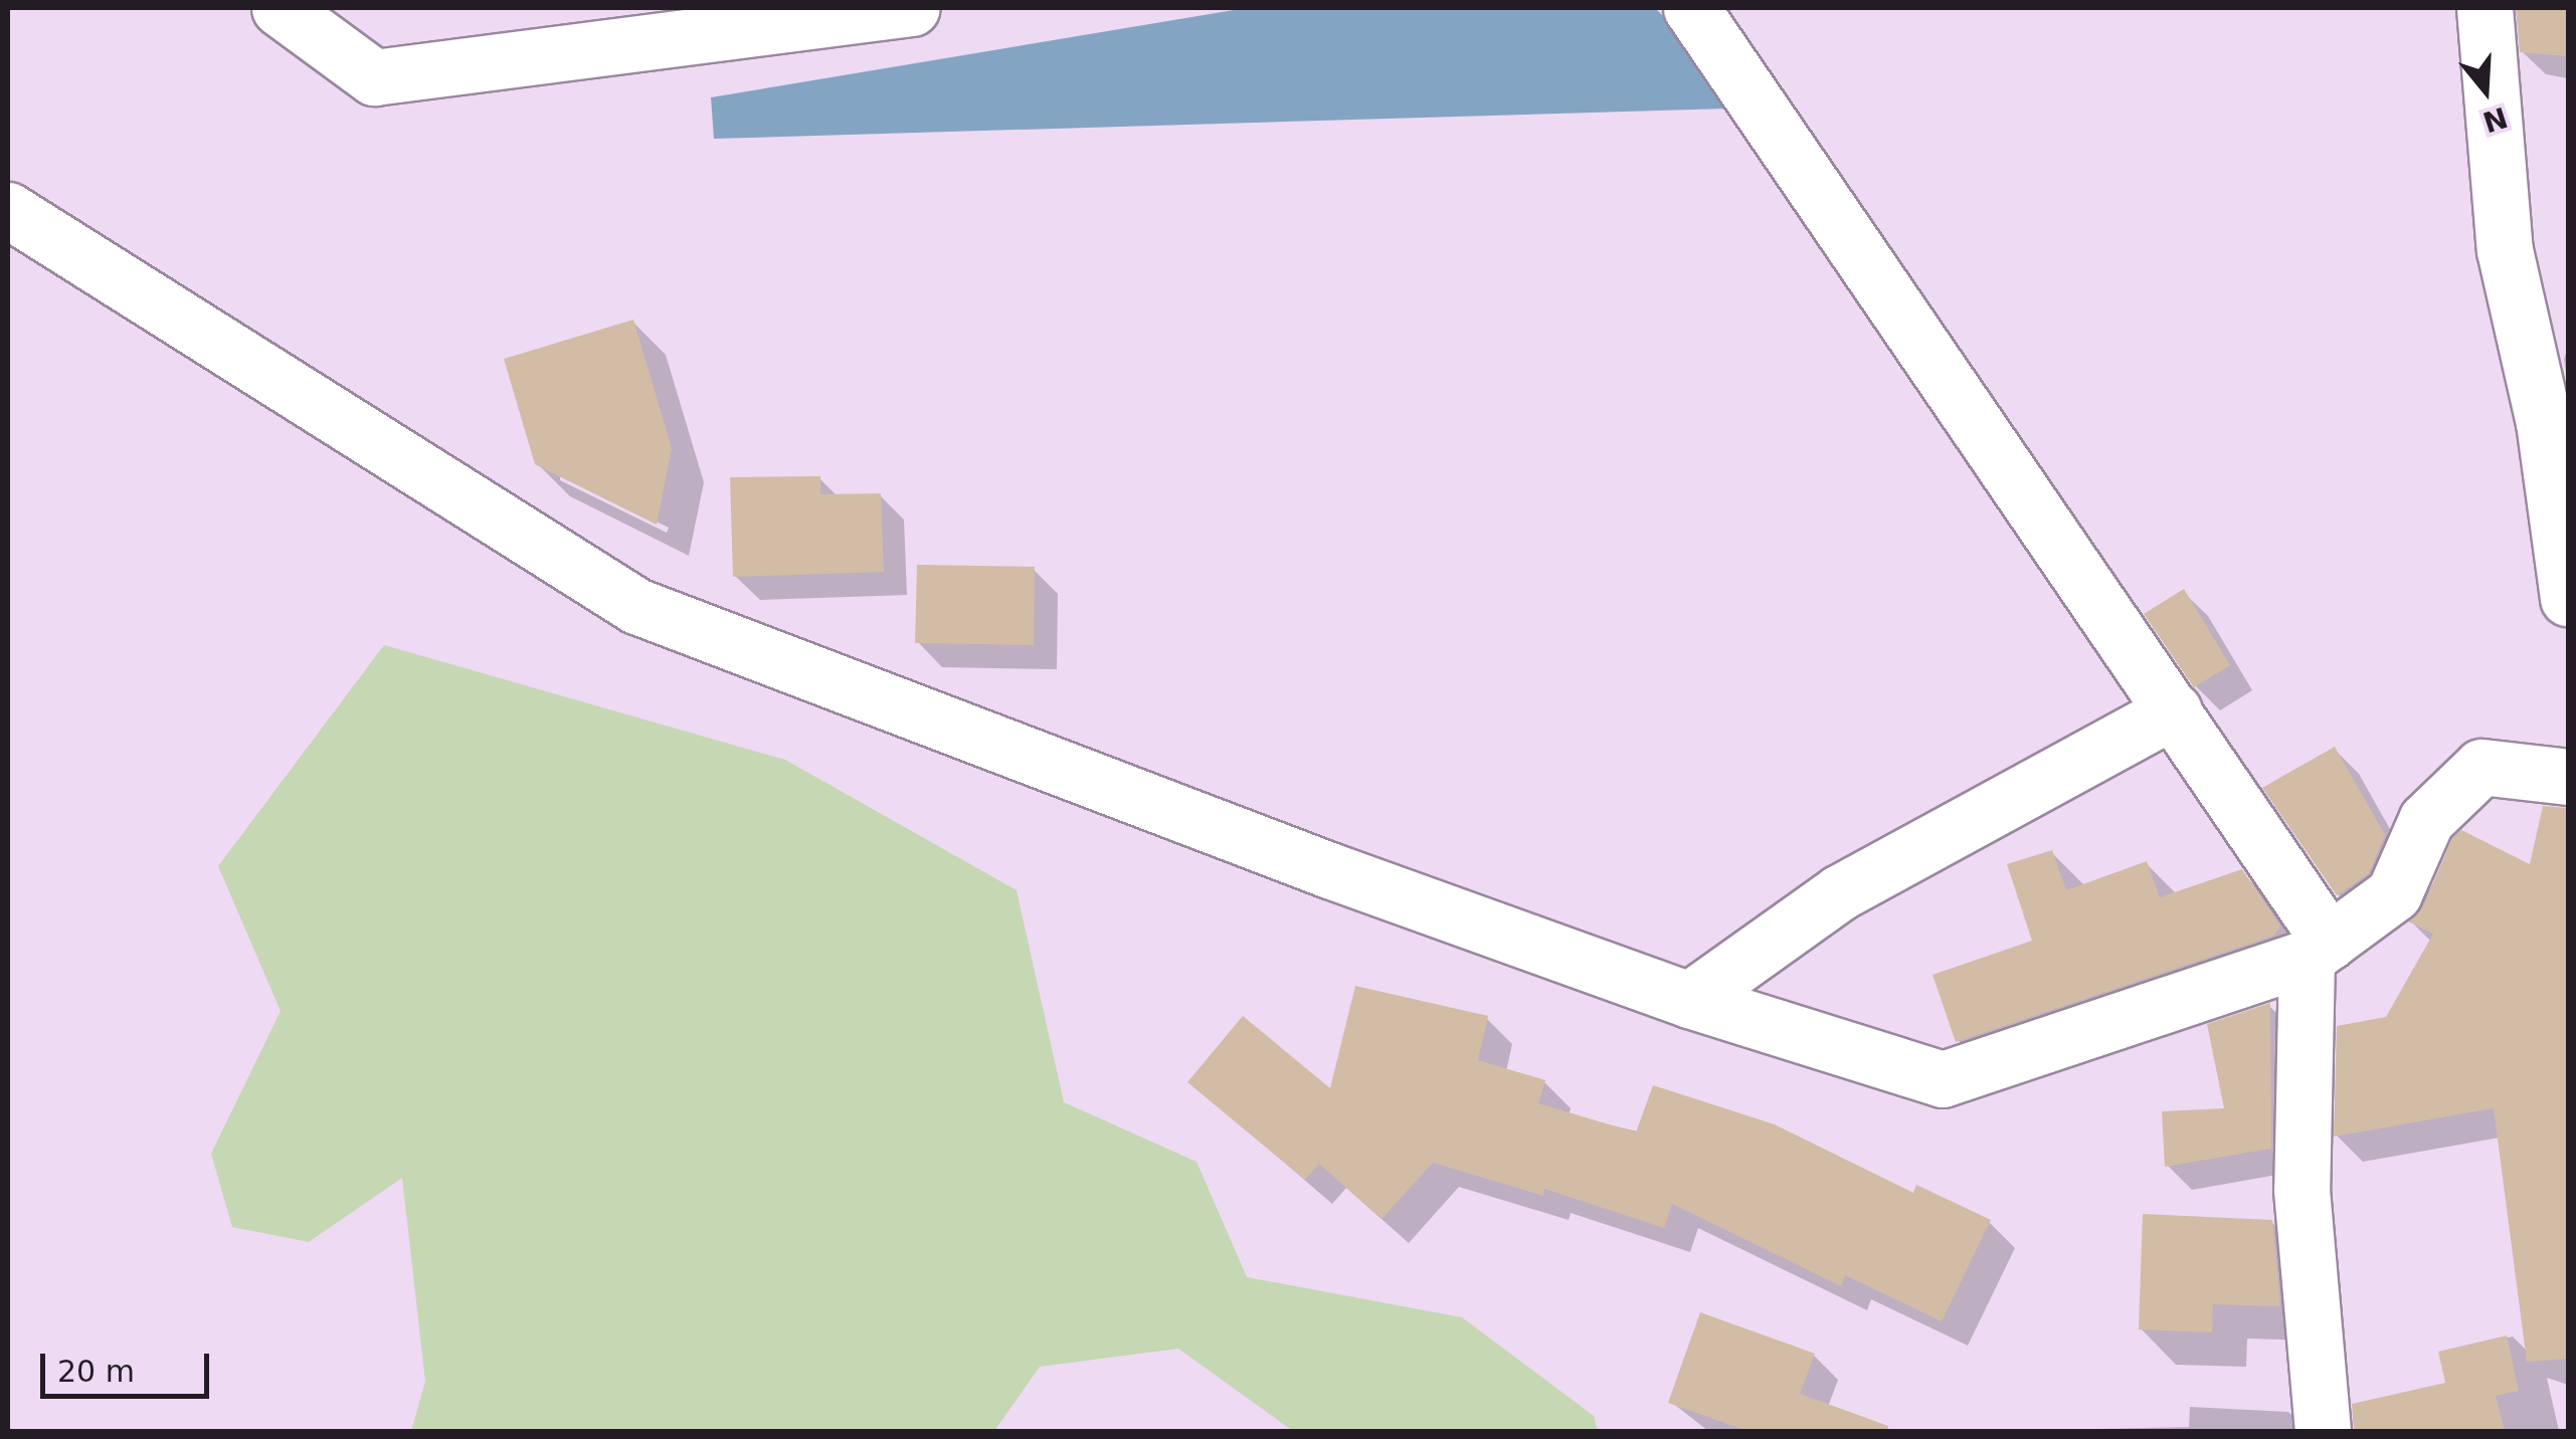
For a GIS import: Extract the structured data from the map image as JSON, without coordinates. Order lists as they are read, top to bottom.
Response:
{
  "scale_bar": "20 m",
  "north": "bottom"
}
